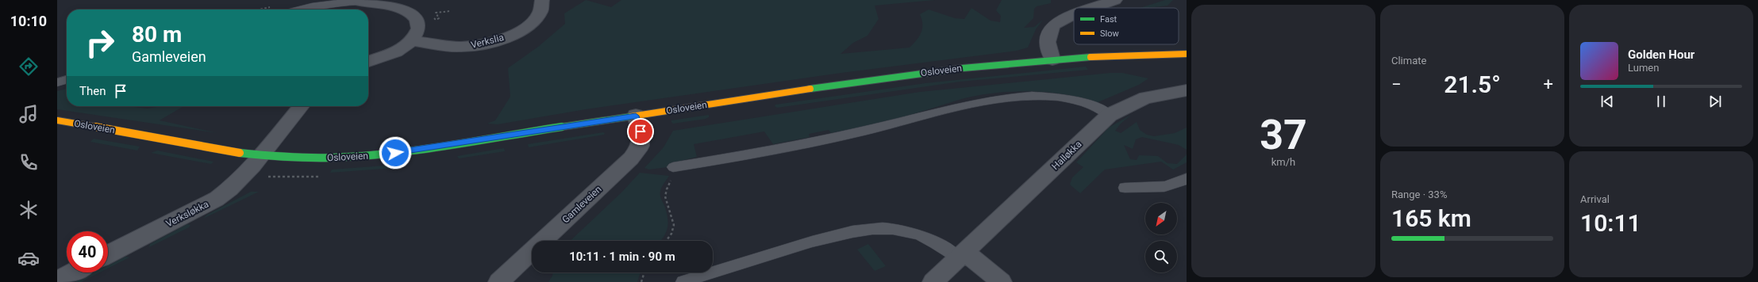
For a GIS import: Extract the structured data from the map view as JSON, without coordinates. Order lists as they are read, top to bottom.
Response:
{
  "streets": {
    "street": [
      "Verkslia",
      "Osloveien",
      "Halløkka",
      "Gamleveien",
      "Verksløkka"
    ]
  },
  "crossings": [
    ["Osloveien", "Gamleveien"],
    ["Osloveien", "Verksløkka"]
  ],
  "legend": ["Fast", "Slow"],
  "north": "bottom left",
  "page": {
    "tabs": "10:10",
    "tile": [
      ["37", "km/h"],
      "Climate",
      ["Range · 33%", "165 km"],
      ["Arrival", "10:11"]
    ],
    "turn": ["80 m", "Gamleveien"],
    "song": ["Golden Hour", "Lumen"],
    "heat": ["−", "21.5°", "+"],
    "then": "Then",
    "limit": "40",
    "trip": "10:11 · 1 min · 90 m"
  }
}
